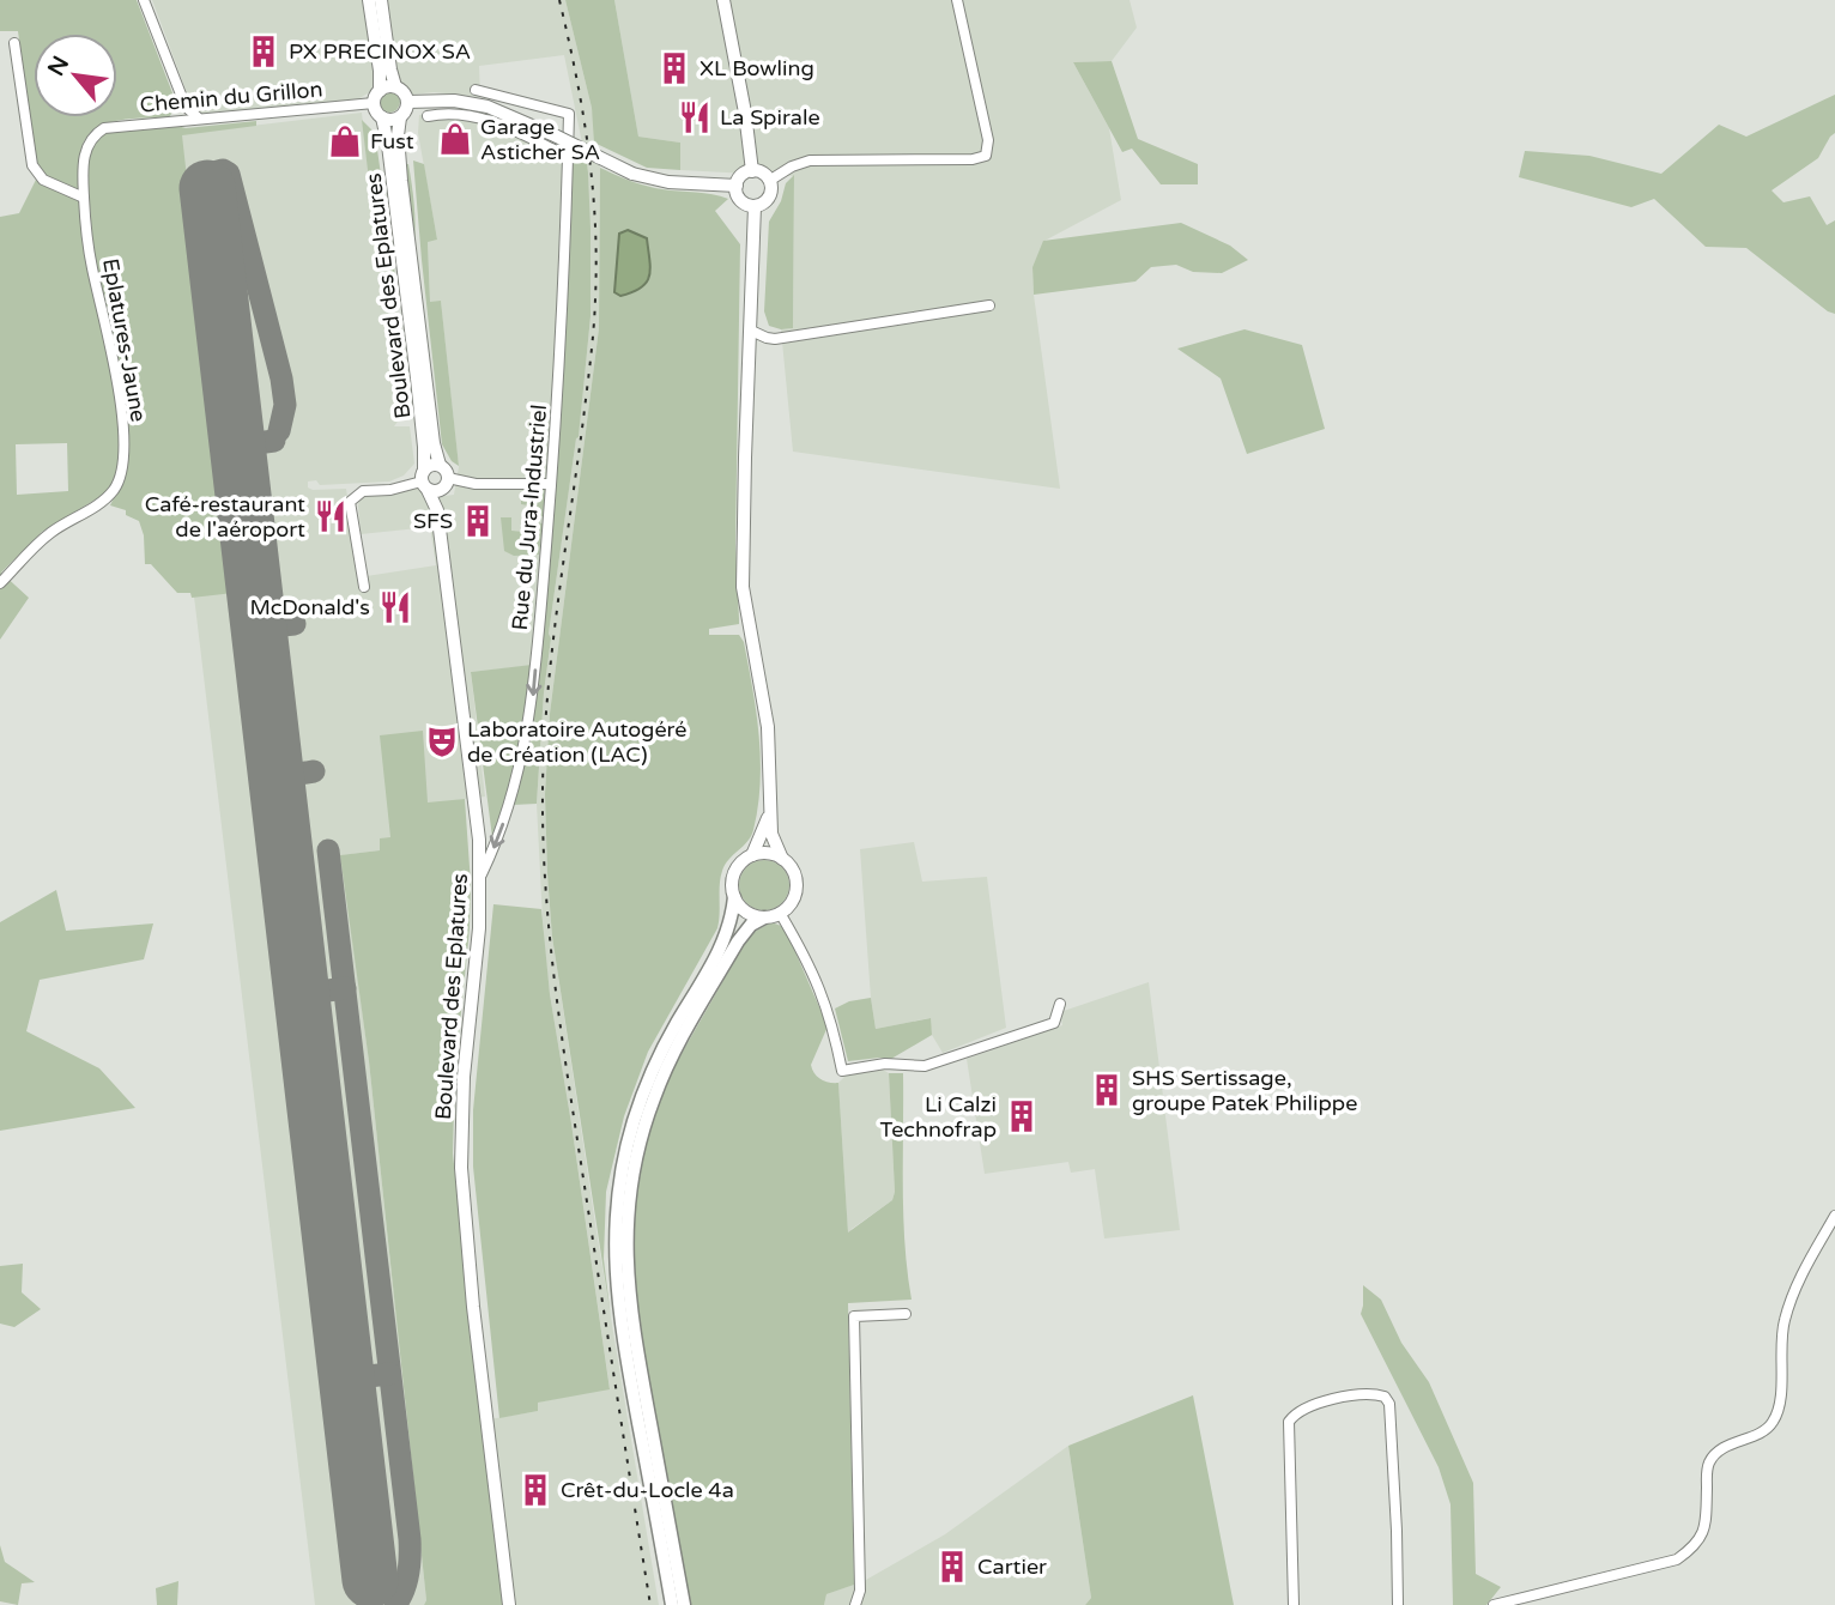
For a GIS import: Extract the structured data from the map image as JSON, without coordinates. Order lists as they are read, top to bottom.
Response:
{
  "streets": {
    "main road": ["Boulevard des Eplatures"],
    "street": ["Chemin du Grillon", "Eplatures-Jaune", "Rue du Jura-Industriel"]
  },
  "crossings": [
    ["Chemin du Grillon", "Boulevard des Eplatures"],
    ["Chemin du Grillon", "Eplatures-Jaune"],
    ["Boulevard des Eplatures", "Rue du Jura-Industriel"]
  ],
  "one_way": ["Rue du Jura-Industriel"],
  "places": {
    "building": [
      "PX PRECINOX SA",
      "XL Bowling",
      "SFS",
      "SHS Sertissage, groupe Patek Philippe",
      "Li Calzi Technofrap",
      "Crêt-du-Locle 4a",
      "Cartier"
    ],
    "restaurant": ["La Spirale", "Café-restaurant de l'aéroport", "McDonald's"],
    "shop": ["Garage Asticher SA", "Fust"],
    "theatre": ["Laboratoire Autogéré de Création (LAC)"]
  },
  "north": "top left"
}
